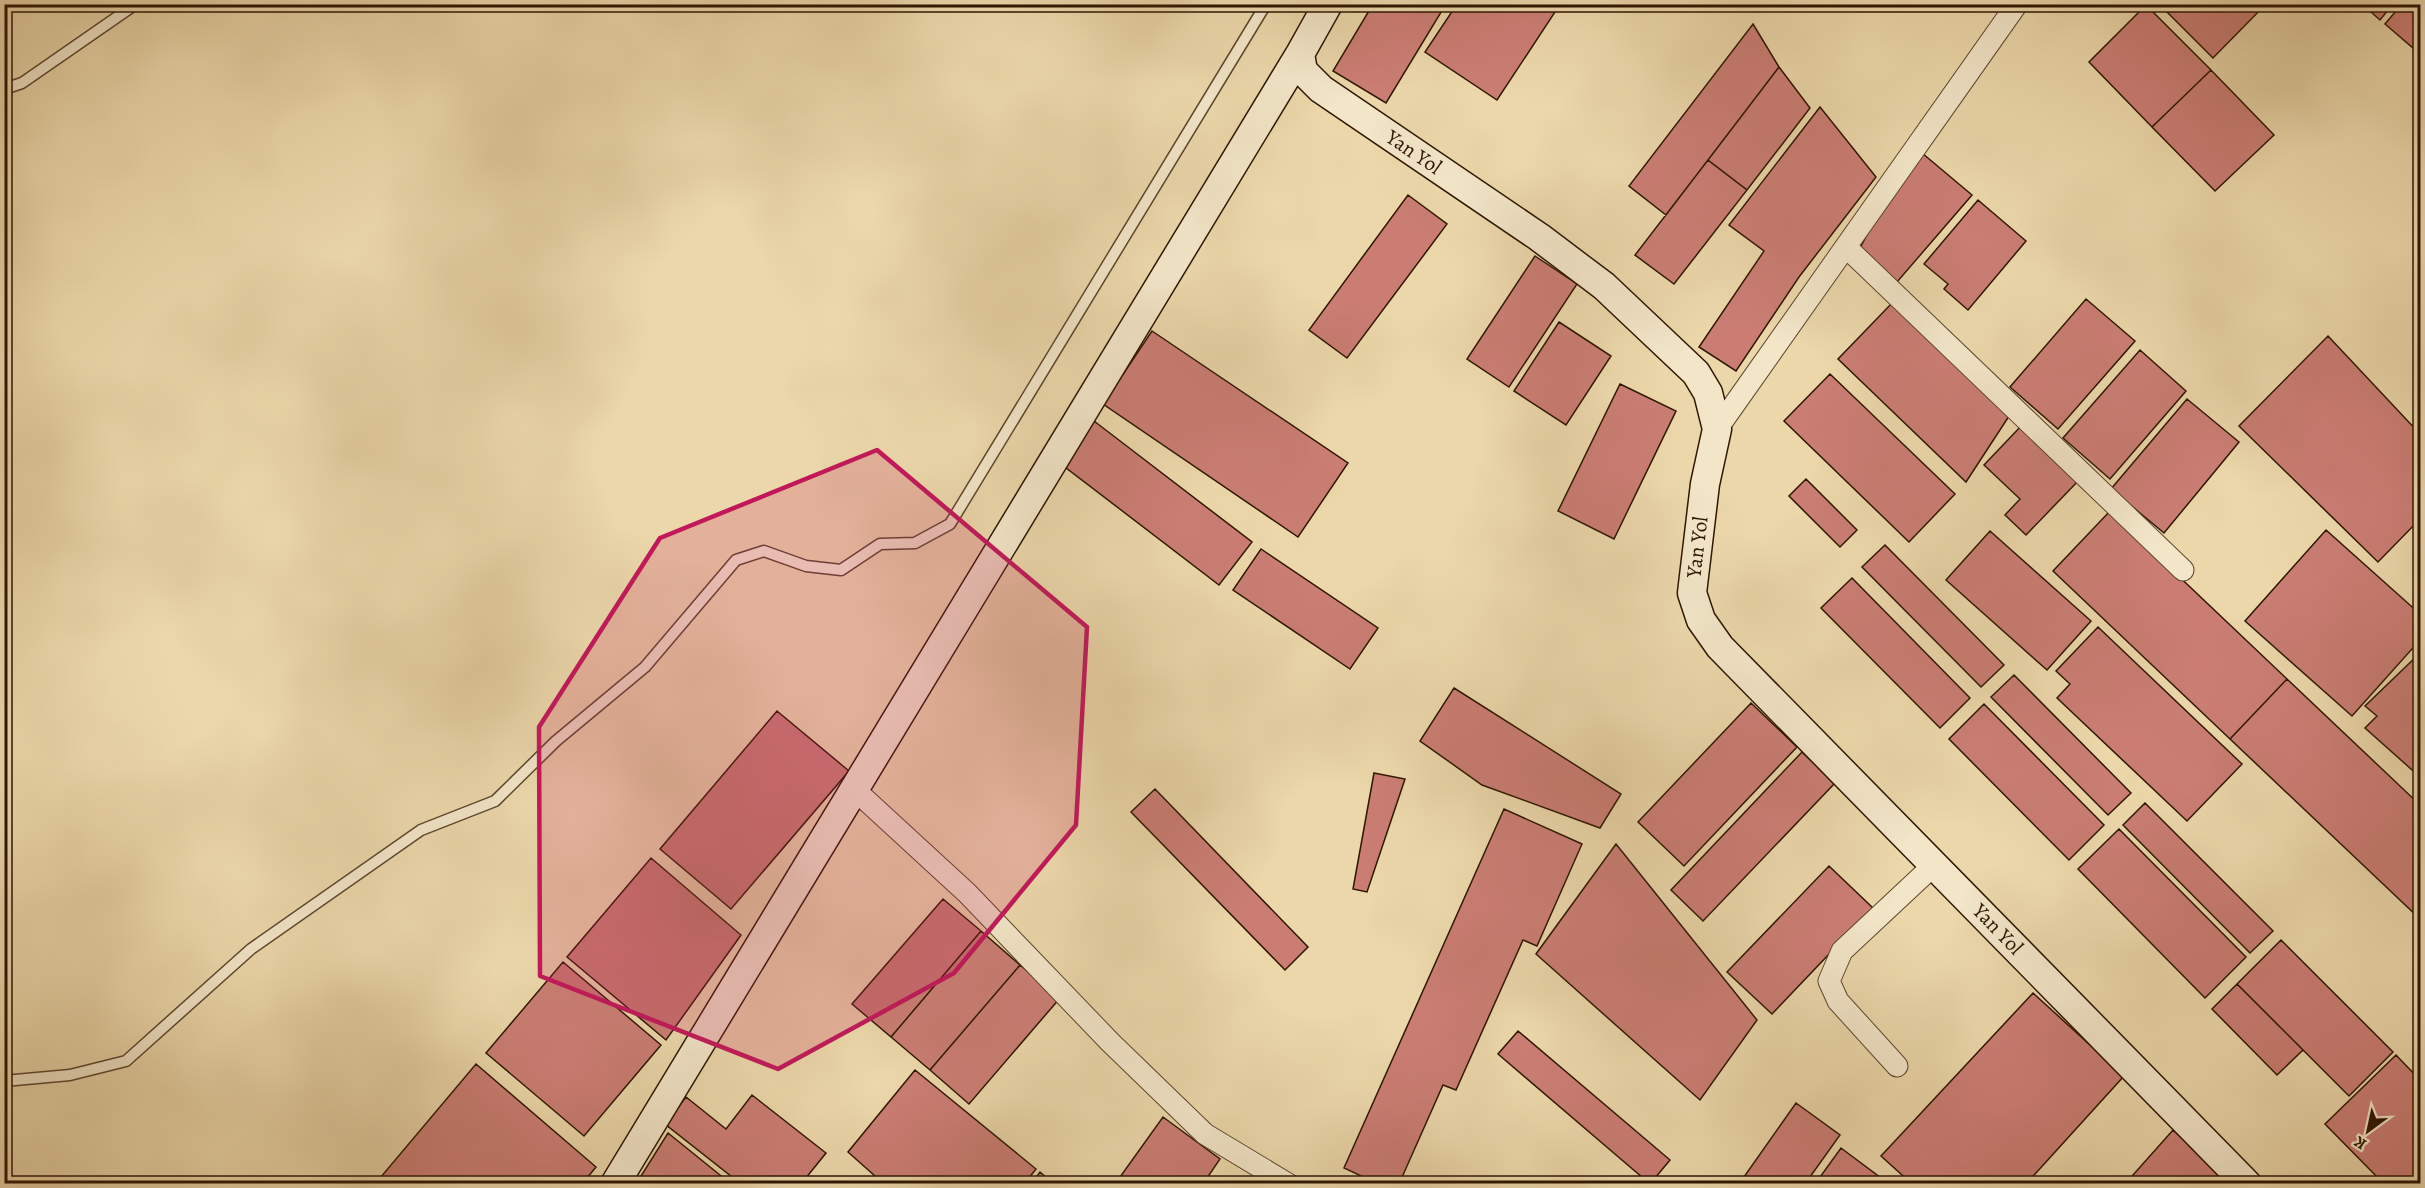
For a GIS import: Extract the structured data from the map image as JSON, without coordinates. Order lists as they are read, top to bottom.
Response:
{
  "streets": {
    "street": ["Yan Yol"]
  },
  "north": "bottom left"
}
